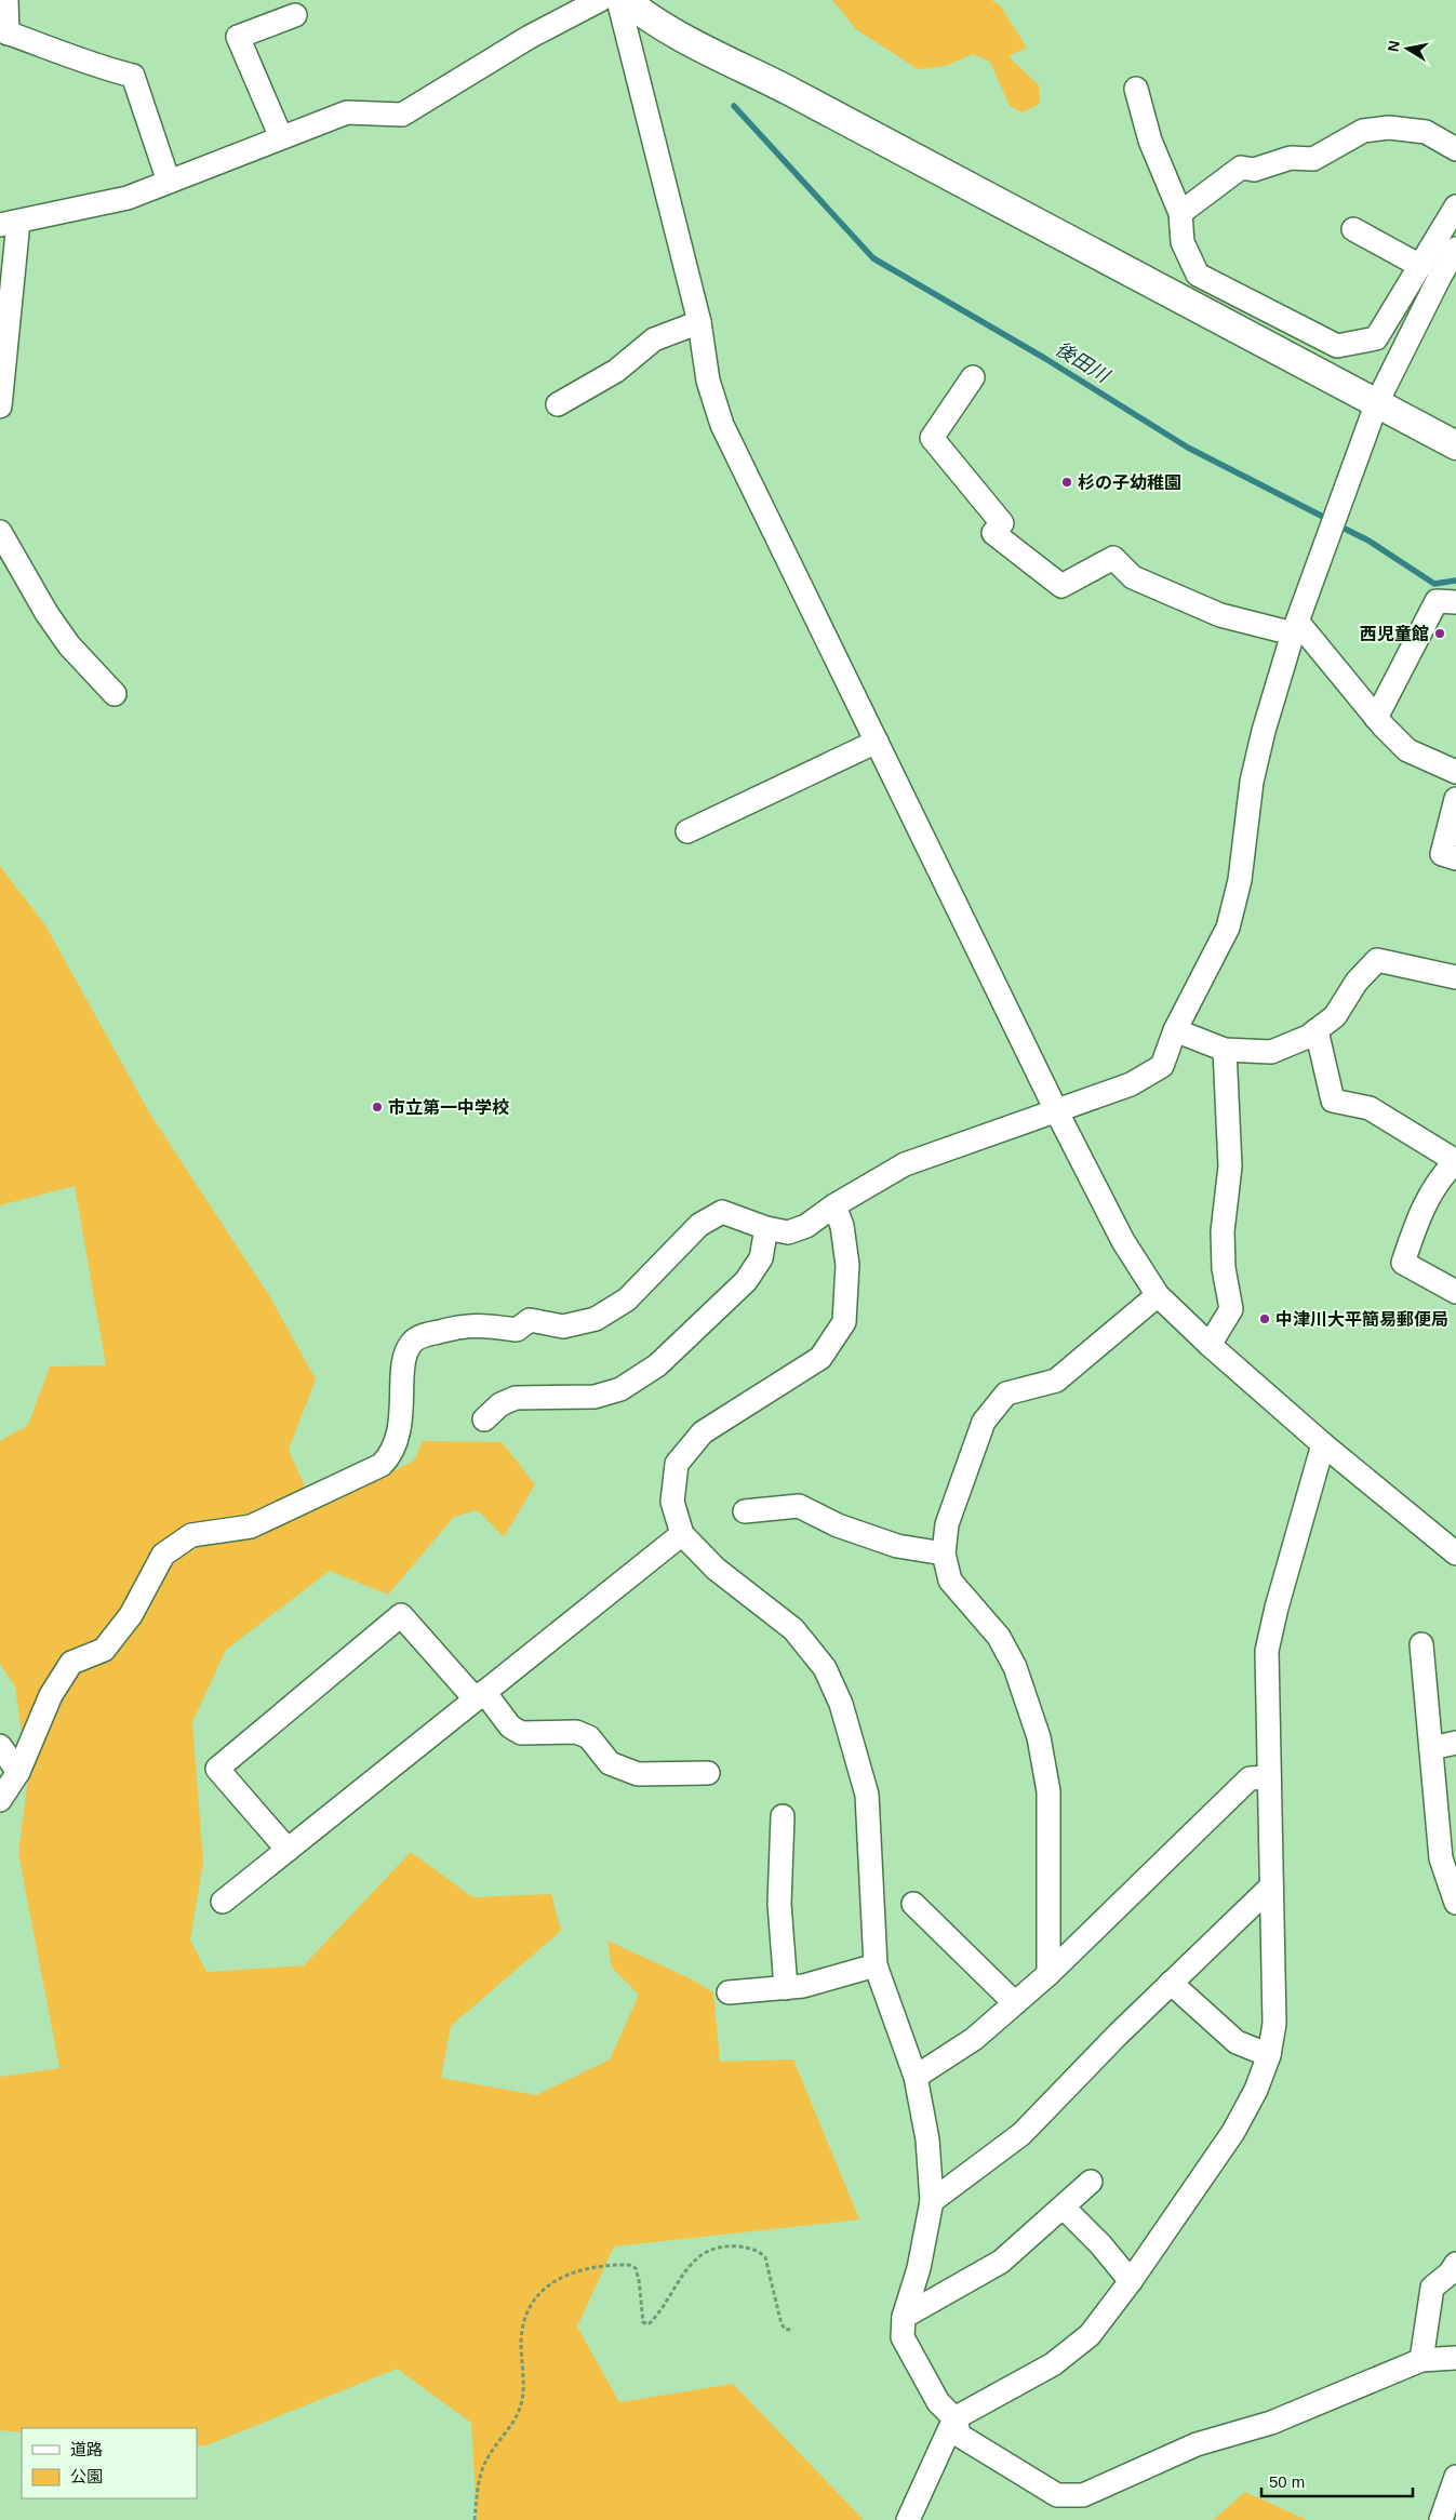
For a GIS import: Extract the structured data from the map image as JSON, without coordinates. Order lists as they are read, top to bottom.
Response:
{
  "water": ["後田川"],
  "places": [
    "杉の子幼稚園",
    "西児童館",
    "市立第一中学校",
    "中津川大平簡易郵便局"
  ],
  "legend": ["道路", "公園"],
  "scale_bar": "50 m",
  "north": "left"
}
